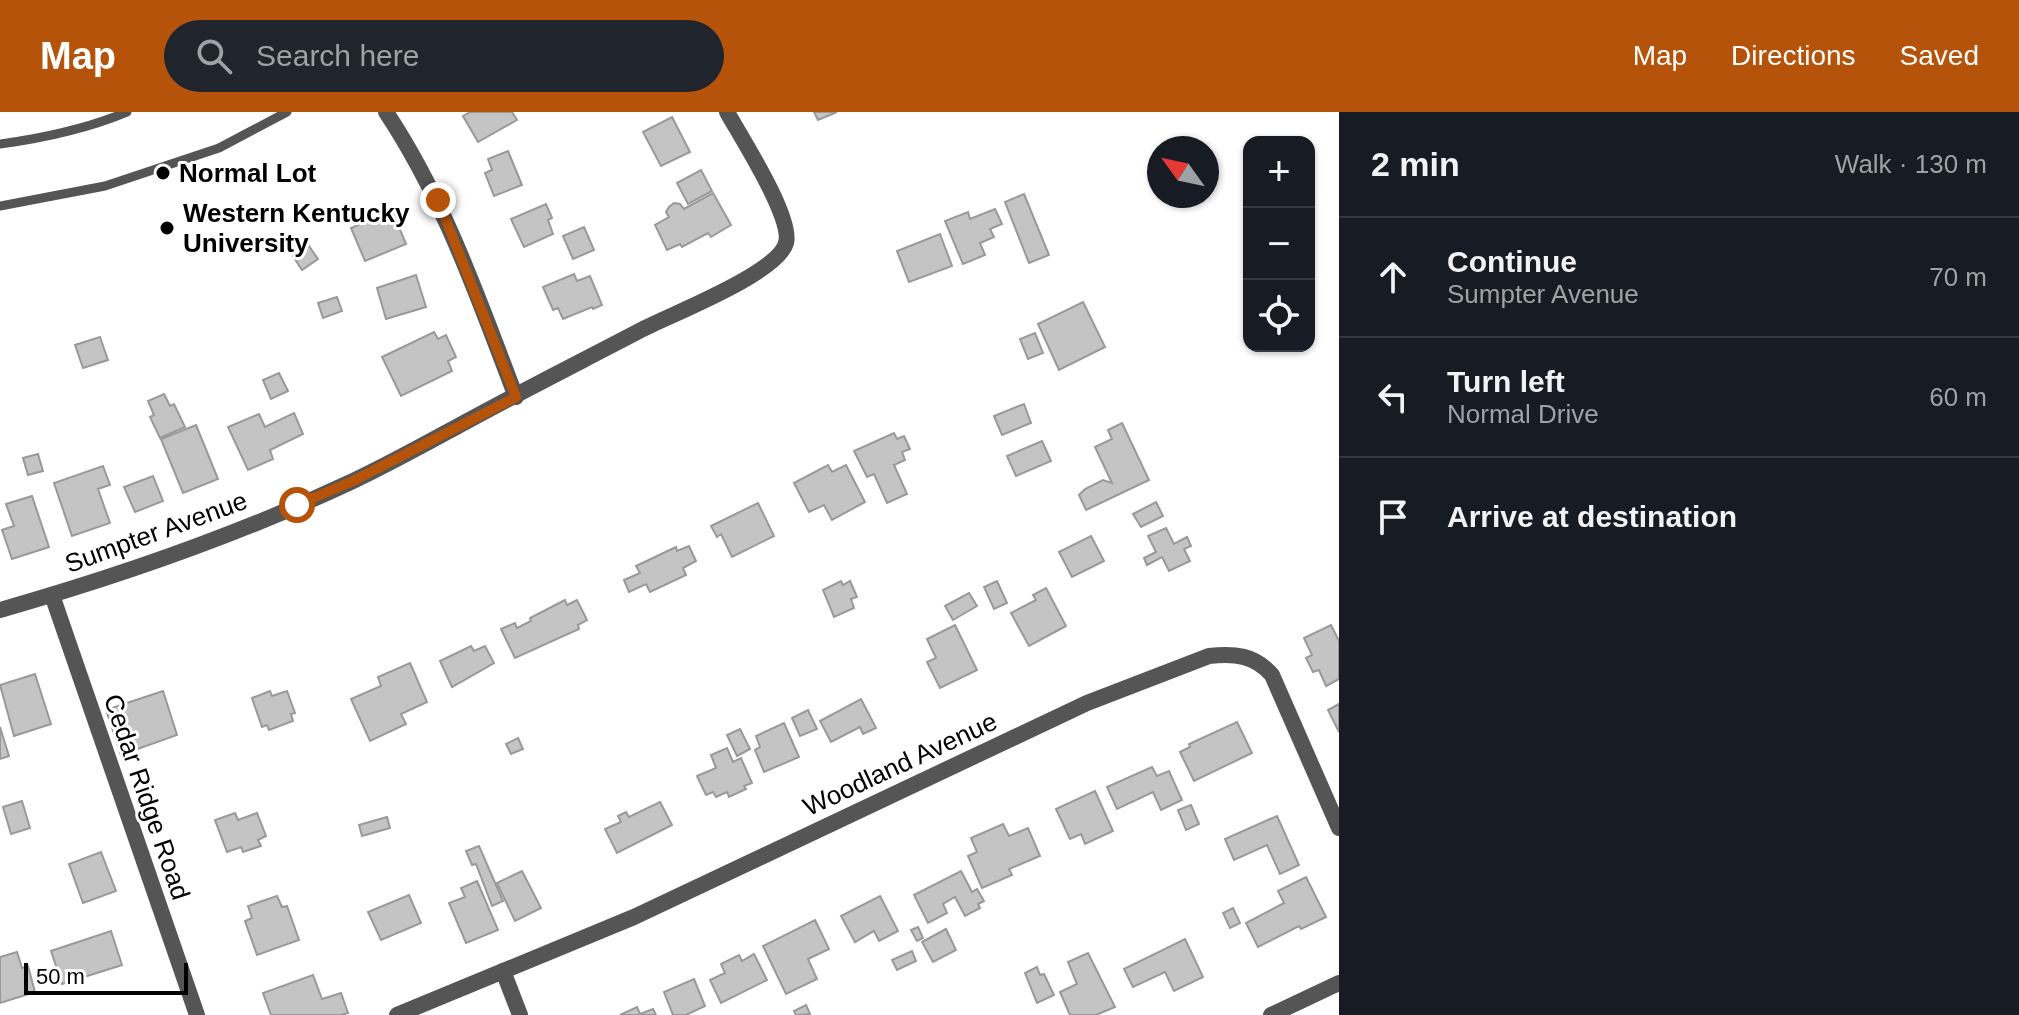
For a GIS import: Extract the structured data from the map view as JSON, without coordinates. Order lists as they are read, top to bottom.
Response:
{
  "streets": {
    "street": ["Sumpter Avenue", "Woodland Avenue", "Cedar Ridge Road"]
  },
  "crossings": [
    ["Sumpter Avenue", "Cedar Ridge Road"]
  ],
  "places": ["Normal Lot", "Western Kentucky University"],
  "scale_bar": "50 m",
  "north": "top left",
  "page": {
    "header": "Map",
    "search": "Search here",
    "nav": ["Map", "Directions", "Saved"],
    "heading": ["2 min", "Walk · 130 m"],
    "map_buttons": ["+", "−"],
    "list": [
      ["Continue", "Sumpter Avenue", "70 m"],
      ["Turn left", "Normal Drive", "60 m"],
      "Arrive at destination"
    ],
    "scale": "50 m"
  }
}
